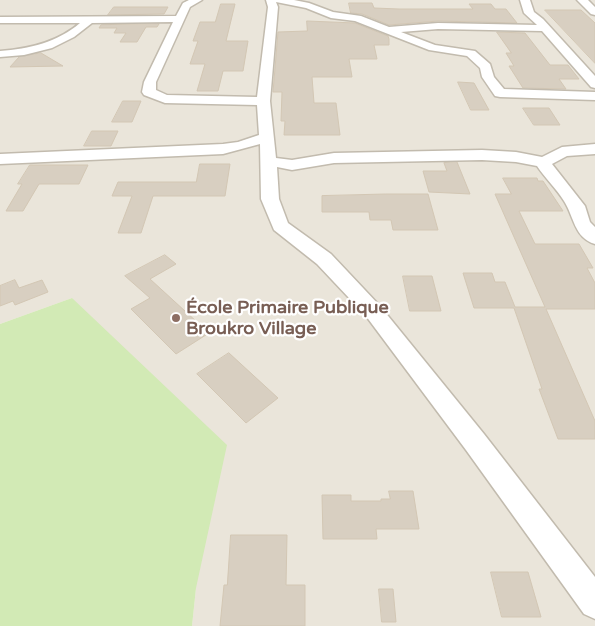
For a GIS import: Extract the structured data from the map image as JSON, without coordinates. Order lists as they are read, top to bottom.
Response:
{
  "places": ["École Primaire Publique Broukro Village"]
}
